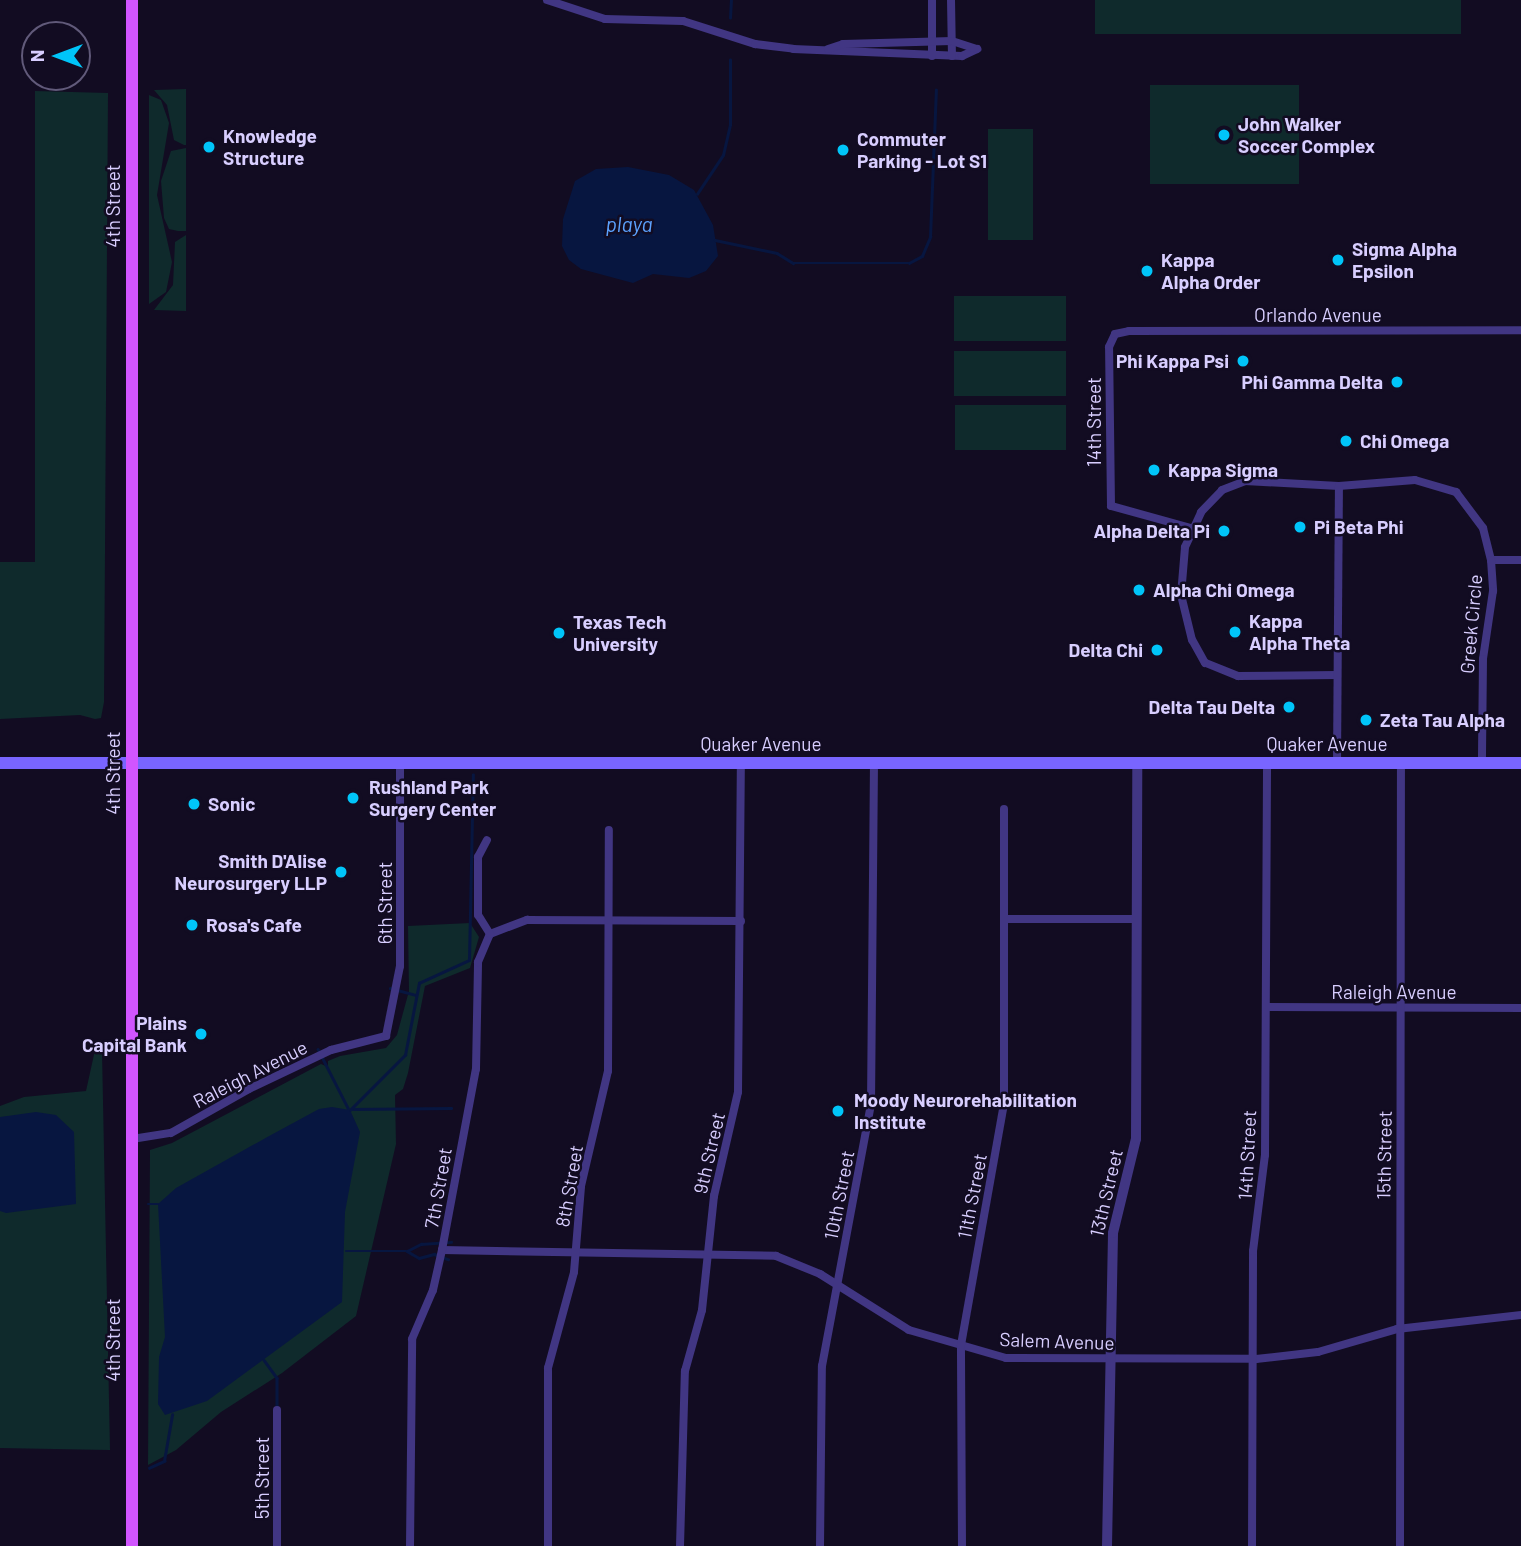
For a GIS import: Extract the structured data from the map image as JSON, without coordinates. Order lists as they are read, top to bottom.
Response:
{
  "streets": {
    "main road": ["4th Street", "Quaker Avenue"],
    "street": [
      "Orlando Avenue",
      "14th Street",
      "Greek Circle",
      "6th Street",
      "Raleigh Avenue",
      "9th Street",
      "15th Street",
      "8th Street",
      "7th Street",
      "13th Street",
      "10th Street",
      "11th Street",
      "Salem Avenue",
      "5th Street"
    ]
  },
  "crossings": [
    ["4th Street", "Quaker Avenue"],
    ["4th Street", "Raleigh Avenue"],
    ["Orlando Avenue", "14th Street"],
    ["14th Street", "Greek Circle"],
    ["14th Street", "Quaker Avenue"],
    ["14th Street", "Raleigh Avenue"],
    ["14th Street", "Salem Avenue"],
    ["Greek Circle", "Quaker Avenue"],
    ["Quaker Avenue", "6th Street"],
    ["Quaker Avenue", "9th Street"],
    ["Quaker Avenue", "15th Street"],
    ["Quaker Avenue", "13th Street"],
    ["Quaker Avenue", "10th Street"],
    ["6th Street", "Raleigh Avenue"],
    ["Raleigh Avenue", "15th Street"],
    ["9th Street", "Salem Avenue"],
    ["15th Street", "Salem Avenue"],
    ["8th Street", "Salem Avenue"],
    ["7th Street", "Salem Avenue"],
    ["13th Street", "Salem Avenue"],
    ["10th Street", "Salem Avenue"],
    ["11th Street", "Salem Avenue"]
  ],
  "water": ["playa"],
  "places": [
    "John Walker Soccer Complex",
    "Knowledge Structure",
    "Commuter Parking - Lot S1",
    "Sigma Alpha Epsilon",
    "Kappa Alpha Order",
    "Phi Kappa Psi",
    "Phi Gamma Delta",
    "Chi Omega",
    "Kappa Sigma",
    "Pi Beta Phi",
    "Alpha Delta Pi",
    "Alpha Chi Omega",
    "Kappa Alpha Theta",
    "Texas Tech University",
    "Delta Chi",
    "Delta Tau Delta",
    "Zeta Tau Alpha",
    "Rushland Park Surgery Center",
    "Sonic",
    "Smith D'Alise Neurosurgery LLP",
    "Rosa's Cafe",
    "Plains Capital Bank",
    "Moody Neurorehabilitation Institute"
  ],
  "north": "left"
}
